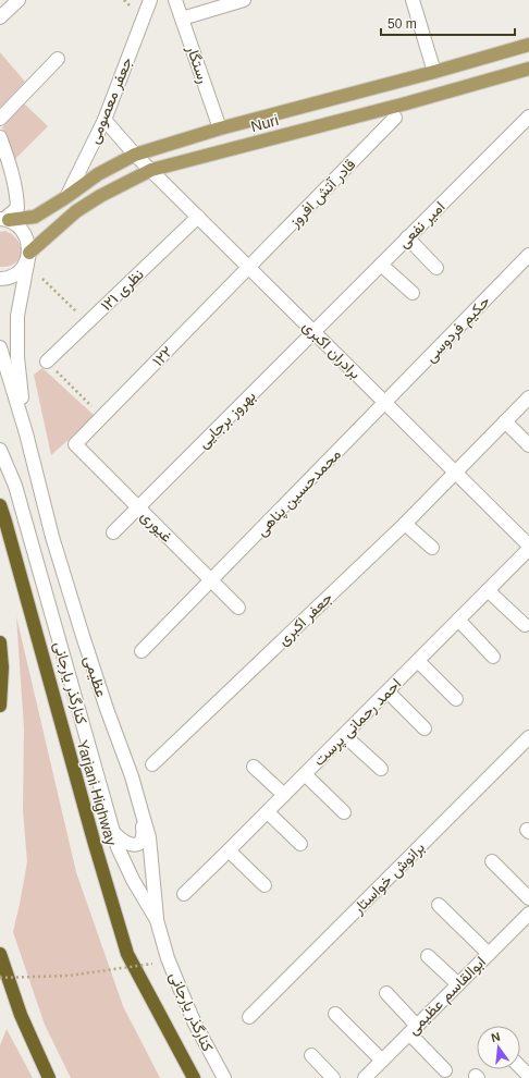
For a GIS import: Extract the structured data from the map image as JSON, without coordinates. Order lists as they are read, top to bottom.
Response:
{
  "streets": {
    "highway": ["Yarjani Highway"],
    "main road": ["Nuri"],
    "street": [
      "رستگار",
      "جعفر معصومی",
      "قادر آتش افروز",
      "امیر نفعی",
      "نظری ۱۲۱",
      "حکیم فردوسی",
      "برادران اکبری",
      "۱۲۲",
      "بهروز برجایی",
      "محمدحسین پناهی",
      "غیوری",
      "جعفر اکبری",
      "عظیمی",
      "کنارگذر یارجانی",
      "احمد رحمانی پرست",
      "برانوش خواستار",
      "ابوالقاسم عظیمی"
    ]
  },
  "crossings": [
    ["رستگار", "Nuri"],
    ["جعفر معصومی", "Nuri"],
    ["جعفر معصومی", "برادران اکبری"],
    ["Nuri", "برادران اکبری"],
    ["قادر آتش افروز", "برادران اکبری"],
    ["قادر آتش افروز", "۱۲۲"],
    ["امیر نفعی", "برادران اکبری"],
    ["امیر نفعی", "بهروز برجایی"],
    ["نظری ۱۲۱", "برادران اکبری"],
    ["حکیم فردوسی", "برادران اکبری"],
    ["حکیم فردوسی", "محمدحسین پناهی"],
    ["برادران اکبری", "۱۲۲"],
    ["برادران اکبری", "بهروز برجایی"],
    ["برادران اکبری", "محمدحسین پناهی"],
    ["برادران اکبری", "جعفر اکبری"],
    ["برادران اکبری", "احمد رحمانی پرست"],
    ["۱۲۲", "غیوری"],
    ["بهروز برجایی", "غیوری"],
    ["محمدحسین پناهی", "غیوری"],
    ["عظیمی", "کنارگذر یارجانی"]
  ],
  "scale_bar": "50 m",
  "north": "top"
}
